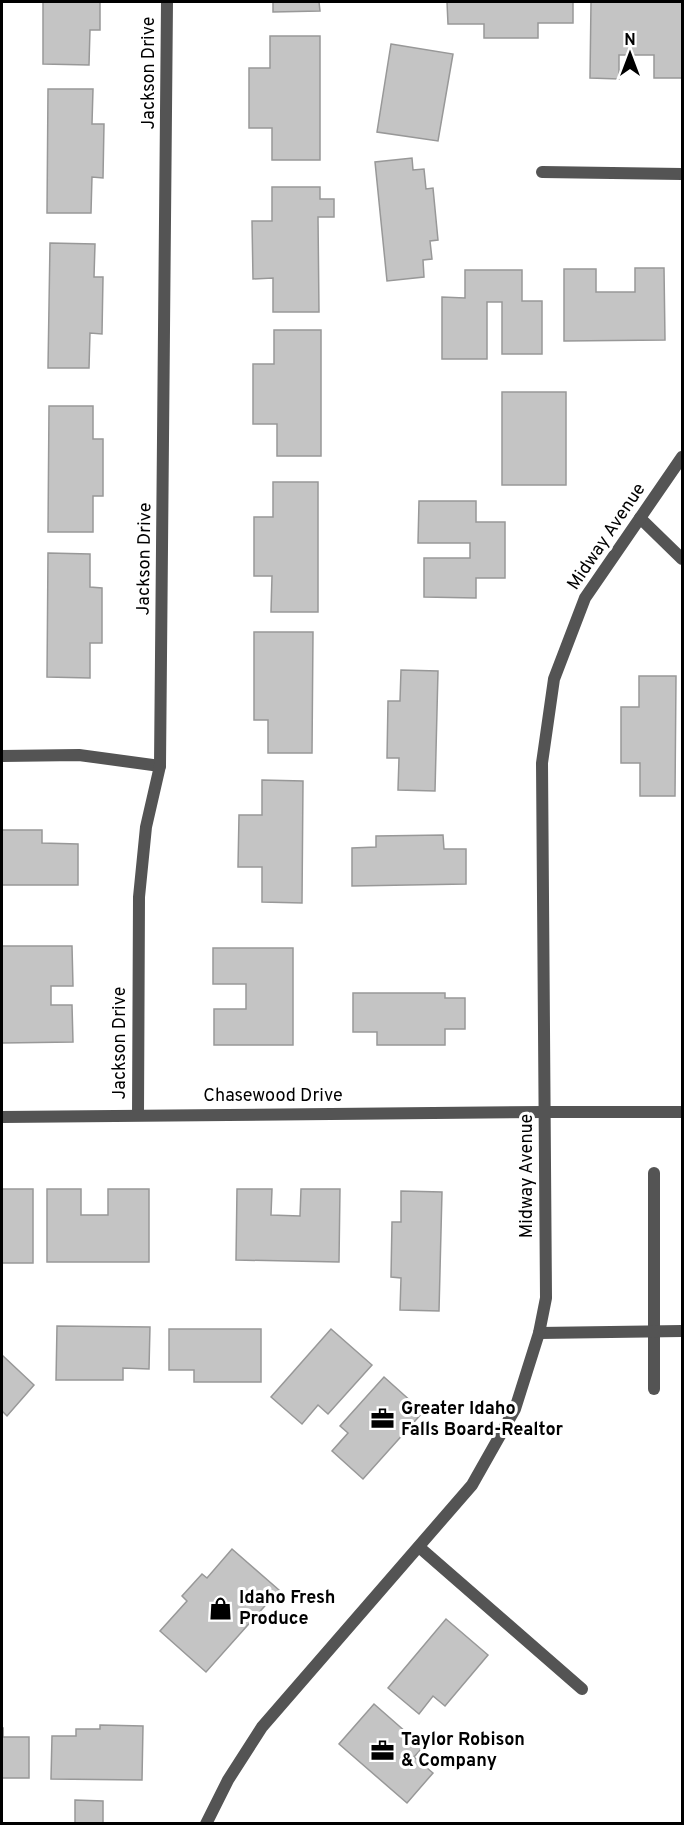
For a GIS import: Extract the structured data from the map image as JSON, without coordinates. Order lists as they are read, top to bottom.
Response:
{
  "streets": {
    "street": ["Jackson Drive", "Midway Avenue", "Chasewood Drive"]
  },
  "crossings": [
    ["Jackson Drive", "Chasewood Drive"],
    ["Midway Avenue", "Chasewood Drive"]
  ],
  "places": {
    "office": ["Greater Idaho Falls Board-Realtor", "Taylor Robison & Company"],
    "shop": ["Idaho Fresh Produce"]
  },
  "north": "top"
}
